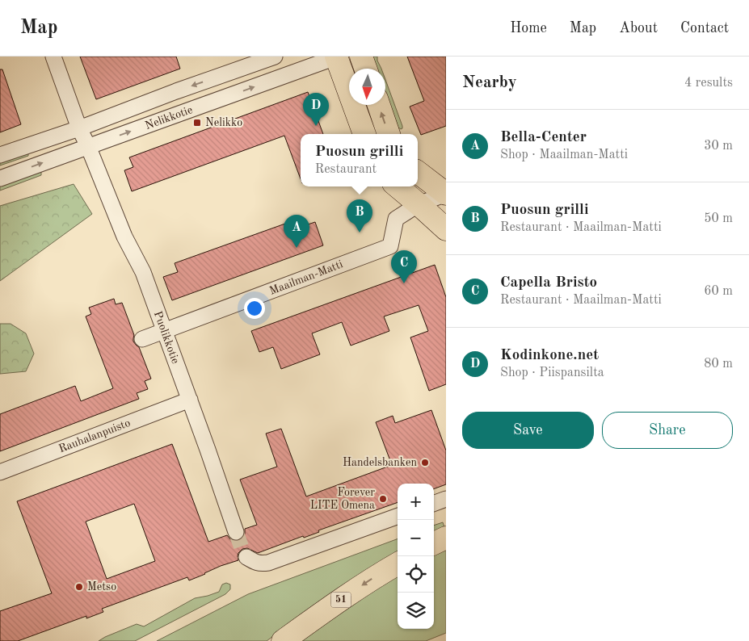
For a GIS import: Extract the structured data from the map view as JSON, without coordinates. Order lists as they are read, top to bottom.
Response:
{
  "streets": {
    "main road": ["51"],
    "street": [
      "Nelikkotie",
      "Maailman-Matti",
      "Puolikkotie",
      "Rauhalanpuisto"
    ]
  },
  "crossings": [
    ["Nelikkotie", "Puolikkotie"],
    ["Maailman-Matti", "Puolikkotie"],
    ["Puolikkotie", "Rauhalanpuisto"]
  ],
  "places": {
    "transit": ["Nelikko"],
    "other": ["Handelsbanken", "Forever LITE Omena", "Metso"]
  },
  "north": "bottom",
  "page": {
    "header": "Map",
    "nav": [
      "Home",
      "Map",
      "About",
      "Contact"
    ],
    "heading": ["Nearby", "4 results"],
    "pins": [
      "D",
      "B",
      "A",
      "C"
    ],
    "list": [
      {
        "mark": "A",
        "name": "Bella-Center",
        "note": "Shop · Maailman-Matti",
        "value": "30 m"
      },
      {
        "mark": "B",
        "name": "Puosun grilli",
        "note": "Restaurant · Maailman-Matti",
        "value": "50 m"
      },
      {
        "mark": "C",
        "name": "Capella Bristo",
        "note": "Restaurant · Maailman-Matti",
        "value": "60 m"
      },
      {
        "mark": "D",
        "name": "Kodinkone.net",
        "note": "Shop · Piispansilta",
        "value": "80 m"
      }
    ],
    "popup": ["Puosun grilli", "Restaurant"],
    "buttons": ["Save", "Share"],
    "map_buttons": ["+", "−"]
  }
}
